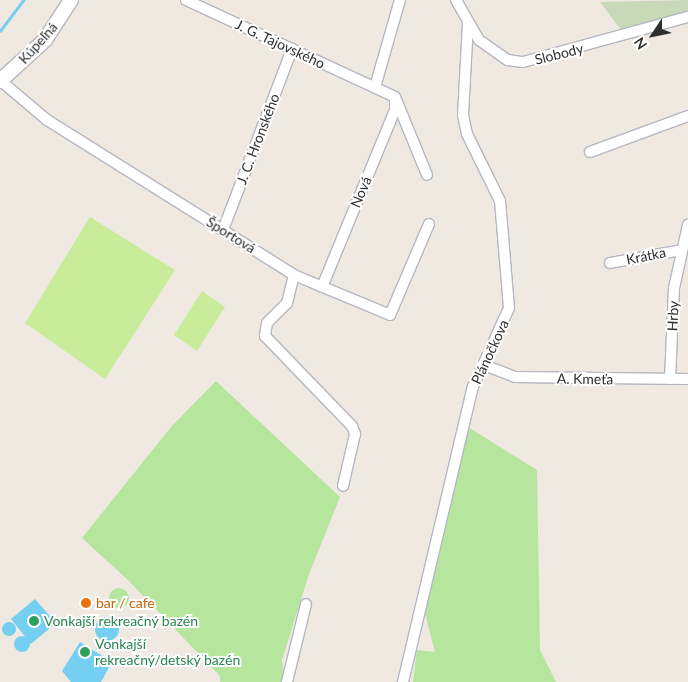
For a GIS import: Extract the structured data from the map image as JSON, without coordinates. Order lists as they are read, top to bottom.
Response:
{
  "streets": {
    "street": [
      "Kúpeľná",
      "J. G. Tajovského",
      "Slobody",
      "J. C. Hronského",
      "Nová",
      "Športová",
      "Krátka",
      "Hrby",
      "Plánočkova",
      "A. Kmeťa"
    ]
  },
  "crossings": [
    ["Kúpeľná", "Športová"],
    ["J. G. Tajovského", "J. C. Hronského"],
    ["J. G. Tajovského", "Nová"],
    ["Slobody", "Plánočkova"],
    ["J. C. Hronského", "Športová"],
    ["Nová", "Športová"],
    ["Krátka", "Hrby"],
    ["Hrby", "A. Kmeťa"],
    ["Plánočkova", "A. Kmeťa"]
  ],
  "places": ["bar / cafe", "Vonkajší rekreačný bazén", "Vonkajší rekreačný/detský bazén"],
  "north": "bottom left"
}
